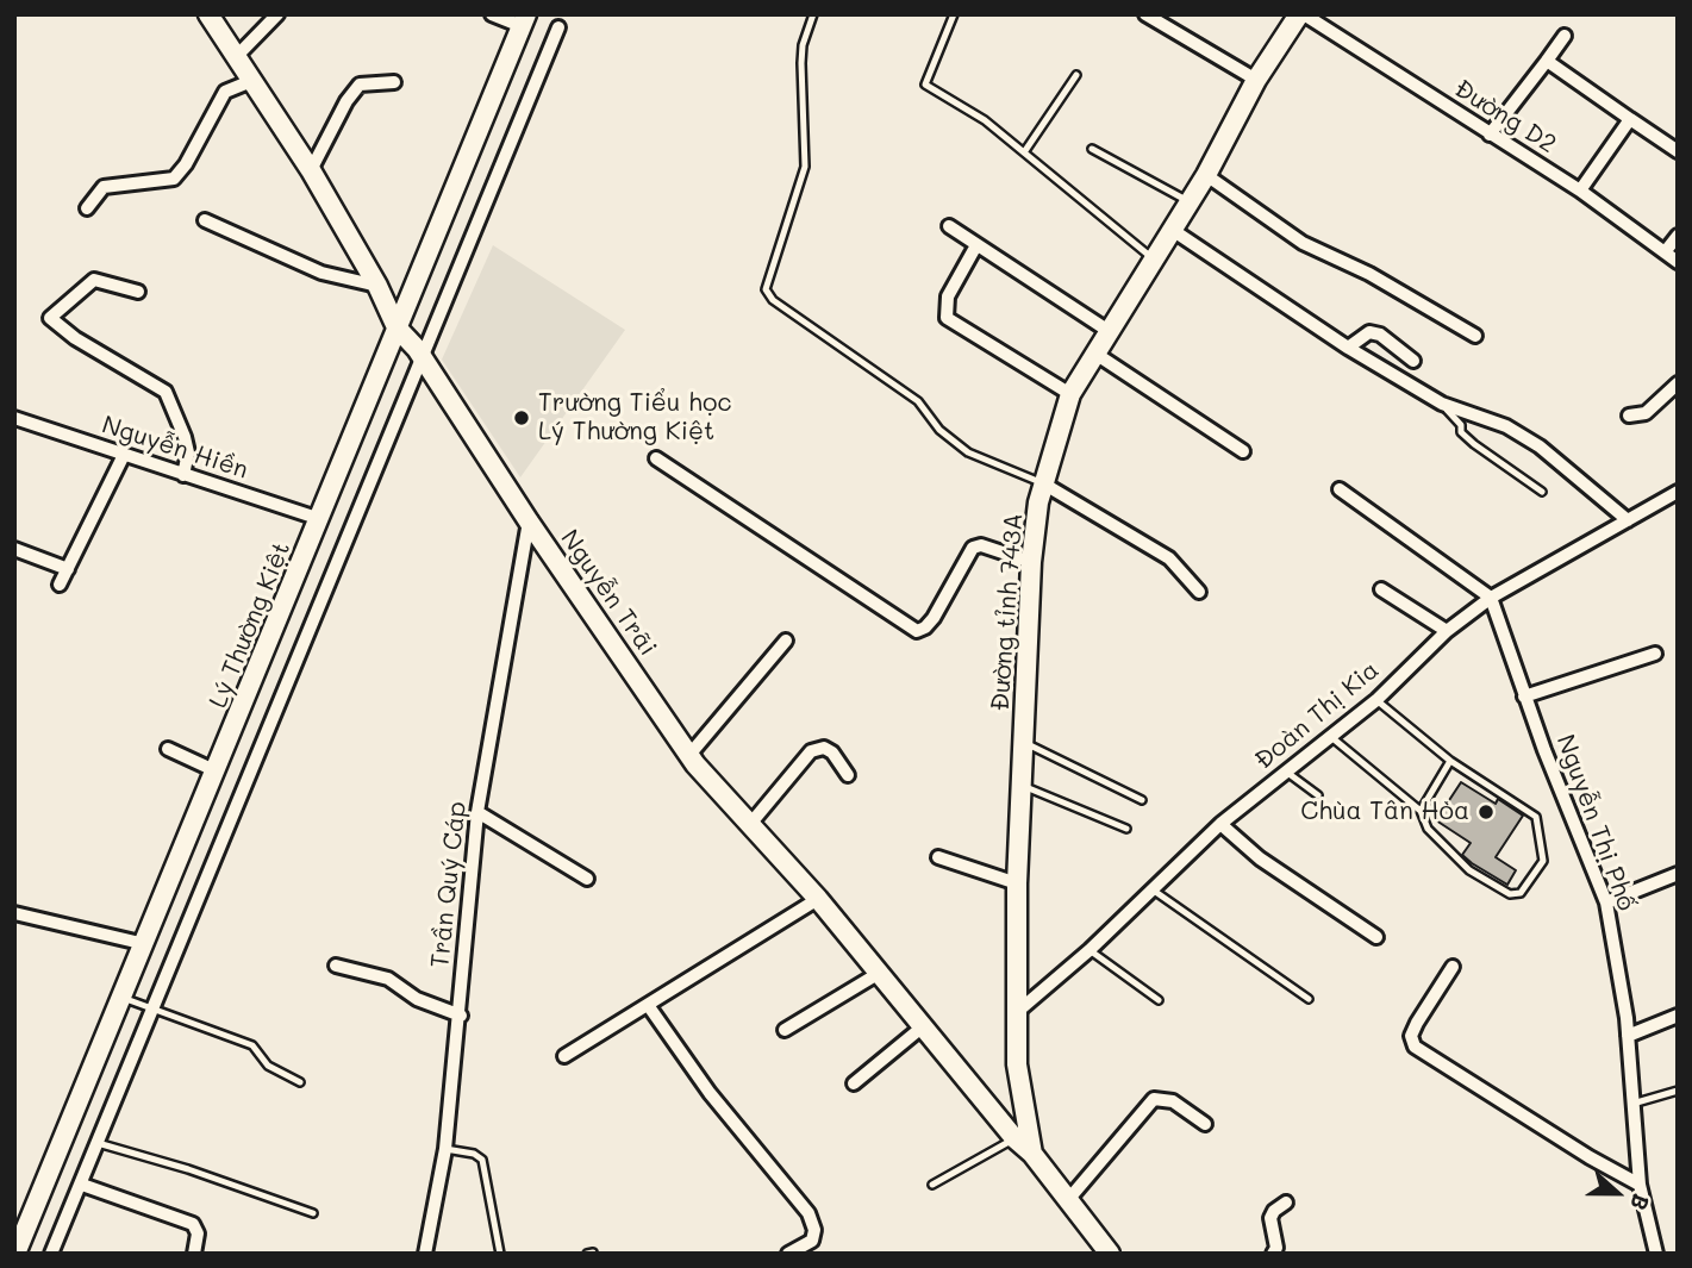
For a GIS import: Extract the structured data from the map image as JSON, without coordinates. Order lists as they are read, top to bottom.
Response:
{
  "streets": {
    "main road": ["Nguyễn Trãi", "Đường tỉnh 743A", "Lý Thường Kiệt"],
    "street": [
      "Đường D2",
      "Nguyễn Hiền",
      "Đoàn Thị Kia",
      "Nguyễn Thị Phố",
      "Trần Quý Cáp"
    ]
  },
  "crossings": [
    ["Đường D2", "Đường tỉnh 743A"],
    ["Nguyễn Hiền", "Lý Thường Kiệt"],
    ["Nguyễn Trãi", "Đường tỉnh 743A"],
    ["Nguyễn Trãi", "Lý Thường Kiệt"],
    ["Nguyễn Trãi", "Trần Quý Cáp"],
    ["Đường tỉnh 743A", "Đoàn Thị Kia"],
    ["Đoàn Thị Kia", "Nguyễn Thị Phố"]
  ],
  "places": ["Trường Tiểu học Lý Thường Kiệt", "Chùa Tân Hòa"],
  "north": "right"
}
